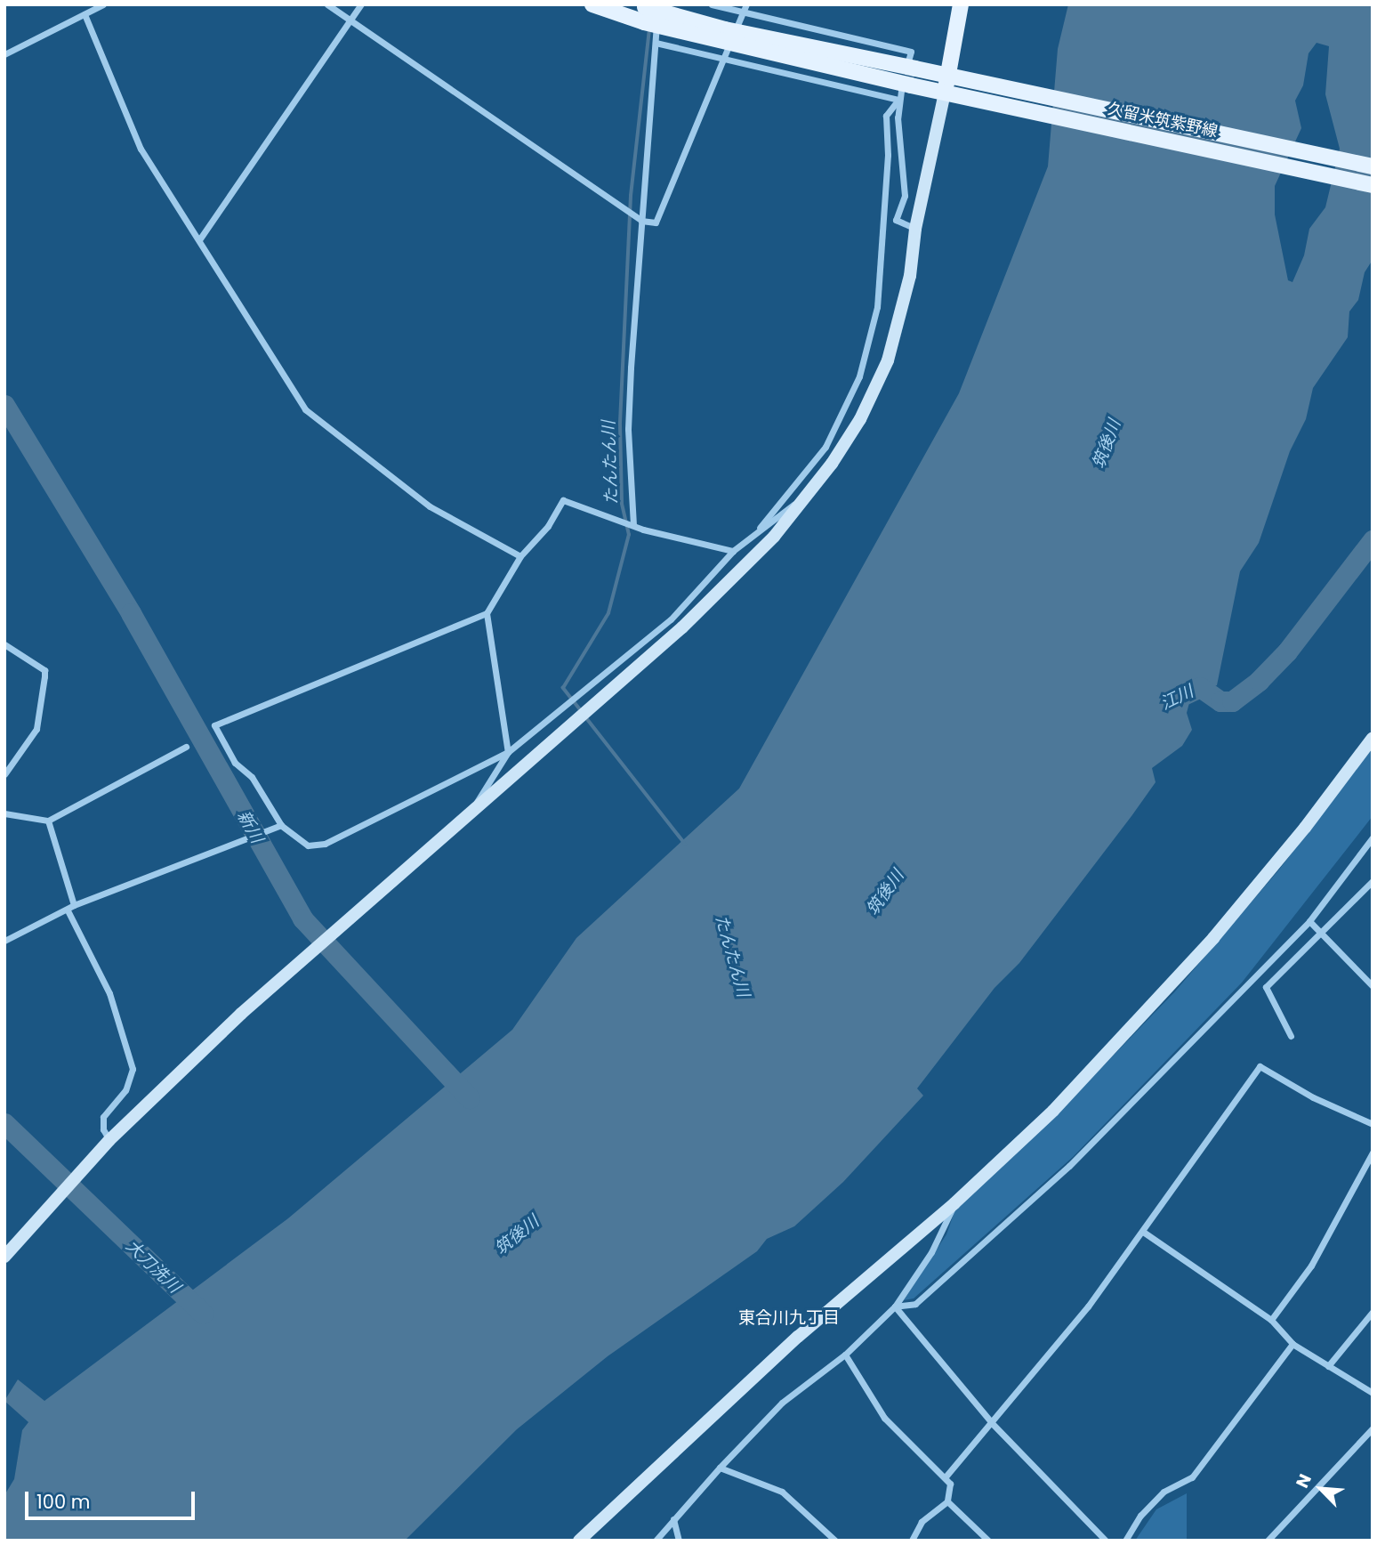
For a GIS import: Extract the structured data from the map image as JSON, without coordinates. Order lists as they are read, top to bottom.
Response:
{
  "streets": {
    "main road": ["久留米筑紫野線"]
  },
  "districts": ["東合川九丁目"],
  "water": [
    "筑後川",
    "たんたん川",
    "江川",
    "新川",
    "大刀洗川"
  ],
  "scale_bar": "100 m",
  "north": "top left"
}
